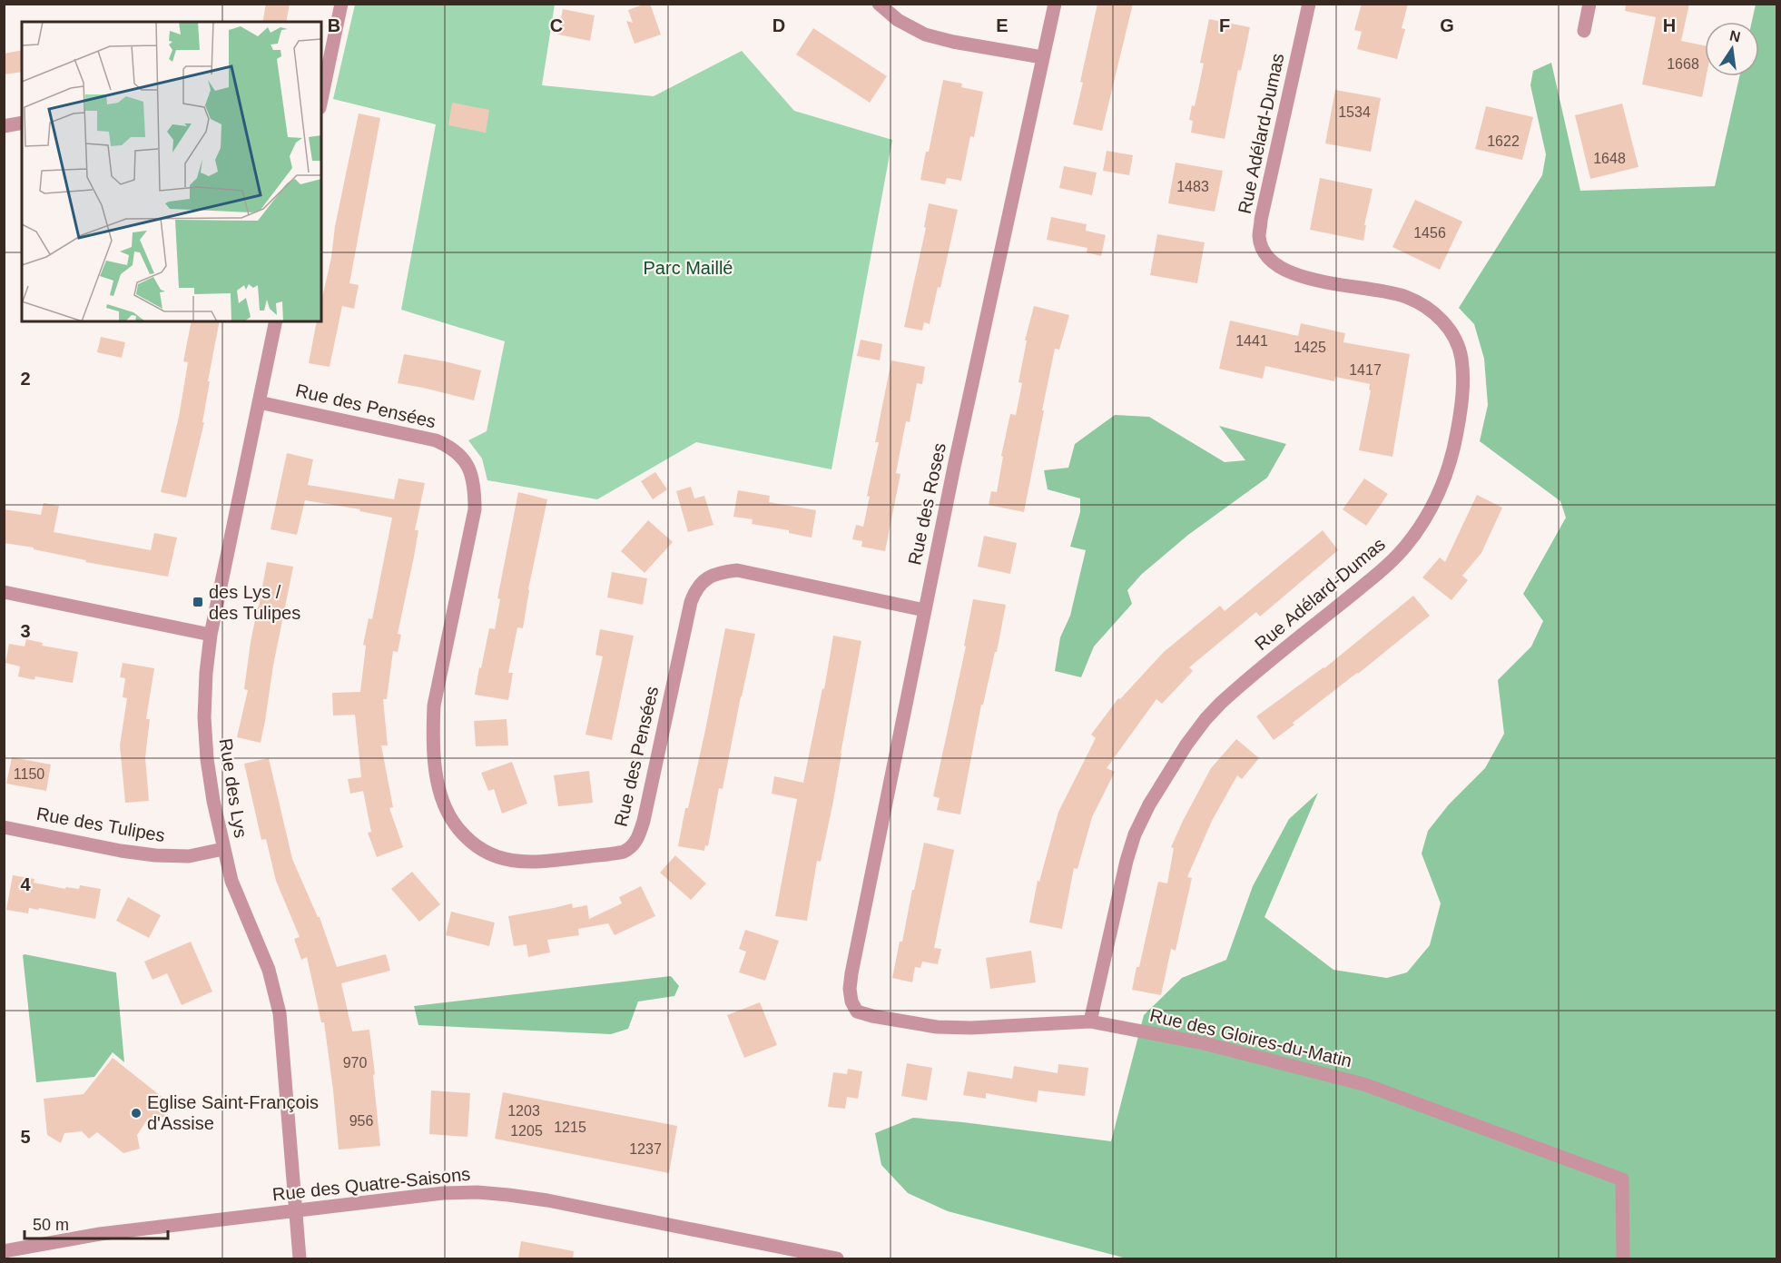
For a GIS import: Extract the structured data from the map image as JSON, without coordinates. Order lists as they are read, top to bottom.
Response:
{
  "streets": {
    "street": [
      "Rue Adélard-Dumas",
      "Rue des Pensées",
      "Rue des Roses",
      "Rue des Lys",
      "Rue des Tulipes",
      "Rue des Gloires-du-Matin",
      "Rue des Quatre-Saisons"
    ]
  },
  "crossings": [
    ["Rue Adélard-Dumas", "Rue des Gloires-du-Matin"],
    ["Rue des Pensées", "Rue des Roses"],
    ["Rue des Pensées", "Rue des Lys"],
    ["Rue des Roses", "Rue des Gloires-du-Matin"],
    ["Rue des Lys", "Rue des Tulipes"],
    ["Rue des Lys", "Rue des Quatre-Saisons"]
  ],
  "parks": ["Parc Maillé"],
  "places": {
    "transit": ["des Lys / des Tulipes"],
    "other": ["Eglise Saint-François d'Assise"]
  },
  "house_numbers": [
    "1668",
    "1534",
    "1622",
    "1648",
    "1483",
    "1456",
    "1441",
    "1425",
    "1417",
    "1150",
    "970",
    "1203",
    "956",
    "1215",
    "1205",
    "1237"
  ],
  "scale_bar": "50 m",
  "north": "top",
  "grid": {
    "columns": [
      "B",
      "C",
      "D",
      "E",
      "F",
      "G",
      "H"
    ],
    "rows": [
      "2",
      "3",
      "4",
      "5"
    ]
  }
}
